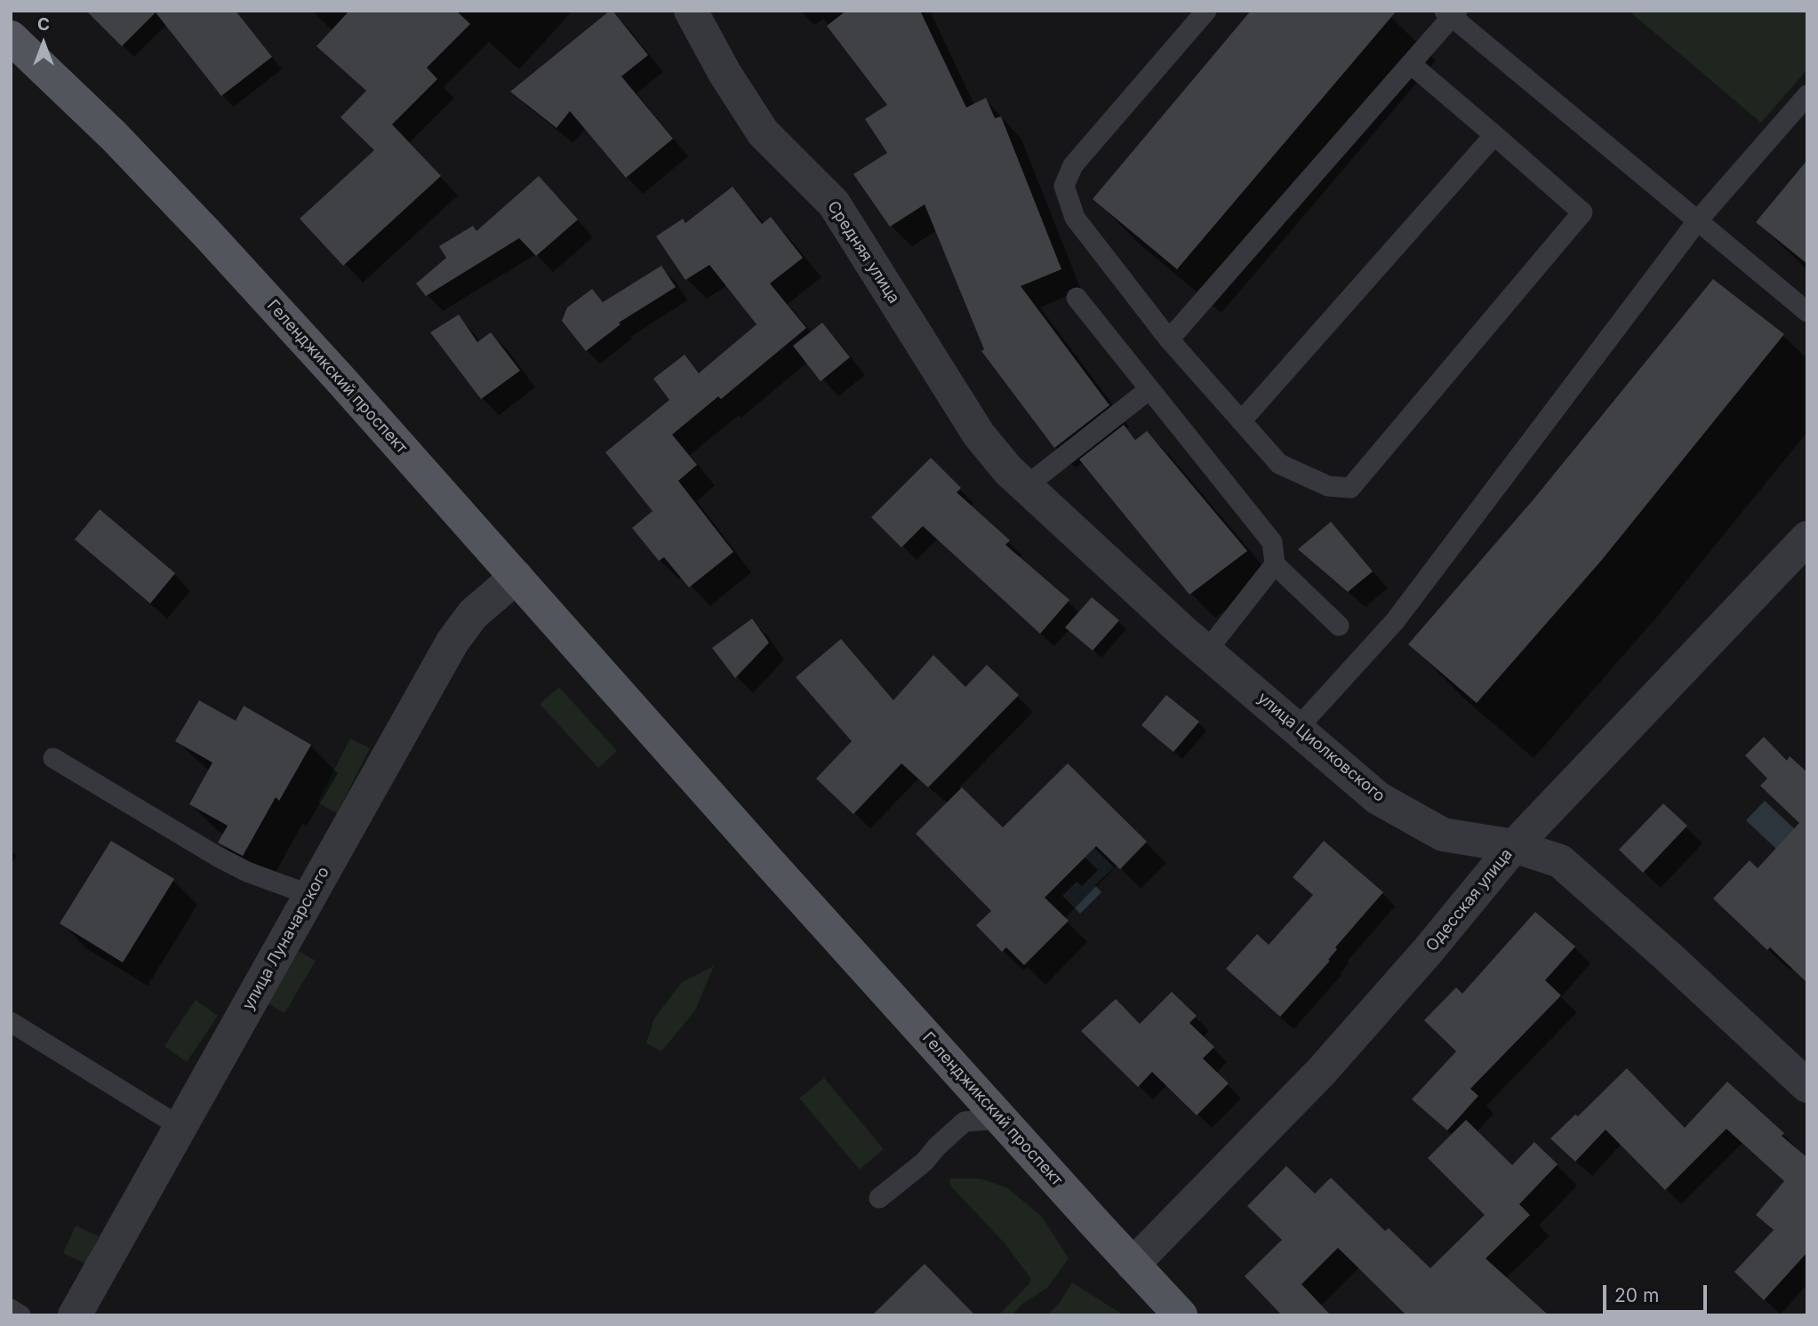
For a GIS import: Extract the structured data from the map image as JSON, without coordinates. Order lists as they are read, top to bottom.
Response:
{
  "streets": {
    "main road": ["Геленджикский проспект"],
    "street": [
      "Средняя улица",
      "улица Циолковского",
      "Одесская улица",
      "улица Луначарского"
    ]
  },
  "crossings": [
    ["Средняя улица", "улица Циолковского"],
    ["Геленджикский проспект", "Одесская улица"],
    ["Геленджикский проспект", "улица Луначарского"],
    ["улица Циолковского", "Одесская улица"]
  ],
  "scale_bar": "20 m",
  "north": "top"
}
